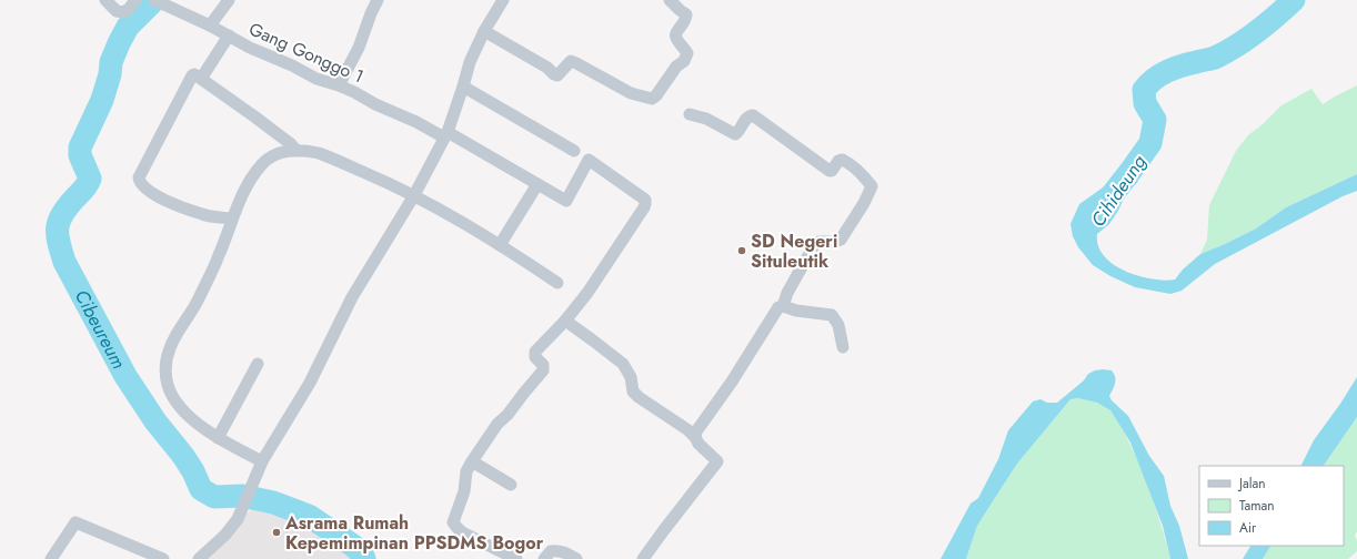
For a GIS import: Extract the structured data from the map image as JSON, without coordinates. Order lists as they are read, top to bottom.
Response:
{
  "streets": {
    "street": ["Gang Gonggo 1"]
  },
  "water": ["Cihideung", "Cibeureum"],
  "places": ["SD Negeri Situleutik", "Asrama Rumah Kepemimpinan PPSDMS Bogor"],
  "legend": ["Jalan", "Taman", "Air"]
}
